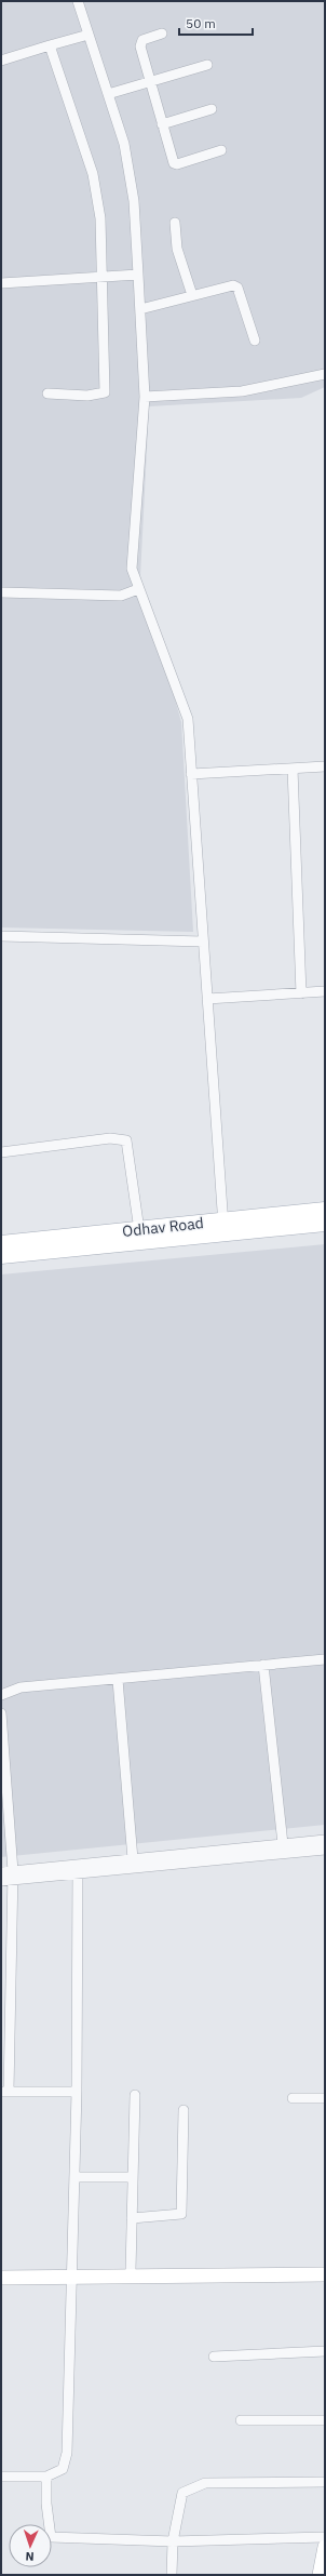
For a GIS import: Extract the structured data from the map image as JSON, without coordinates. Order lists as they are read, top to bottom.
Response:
{
  "streets": {
    "main road": ["Odhav Road"]
  },
  "scale_bar": "50 m",
  "north": "bottom"
}
